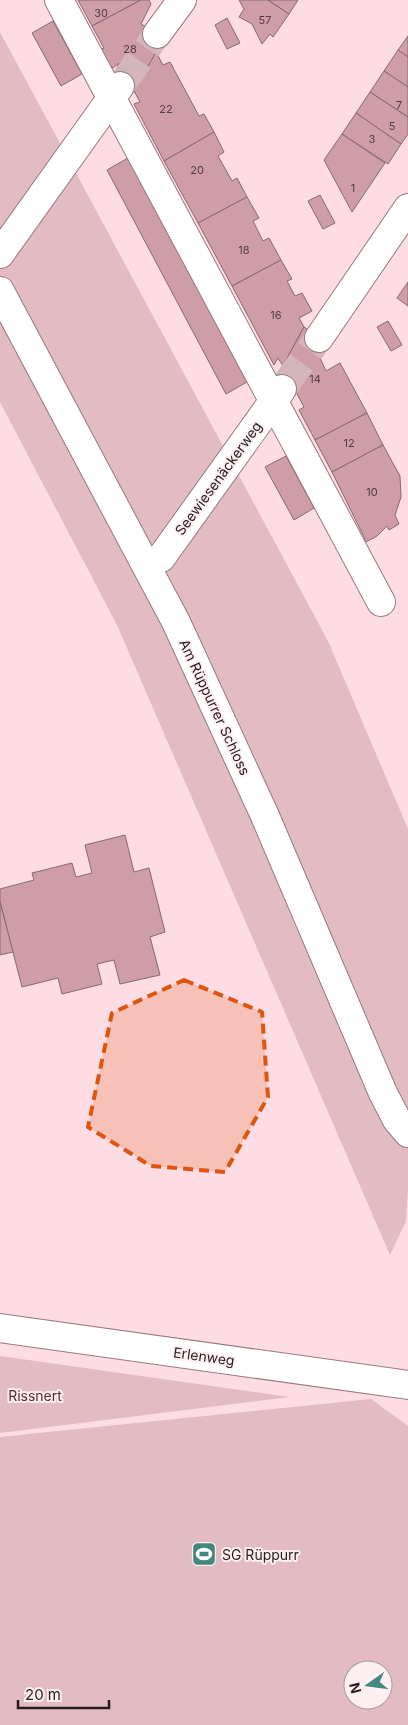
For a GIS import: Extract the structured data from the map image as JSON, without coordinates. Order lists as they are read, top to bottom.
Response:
{
  "streets": {
    "street": ["Seewiesenäckerweg", "Am Rüppurrer Schloss", "Erlenweg"]
  },
  "crossings": [
    ["Seewiesenäckerweg", "Am Rüppurrer Schloss"]
  ],
  "parks": ["Rissnert"],
  "places": {
    "sports": ["SG Rüppurr"]
  },
  "house_numbers": [
    "30",
    "57",
    "28",
    "7",
    "22",
    "5",
    "3",
    "20",
    "1",
    "18",
    "16",
    "14",
    "12",
    "10"
  ],
  "scale_bar": "20 m",
  "north": "left"
}
